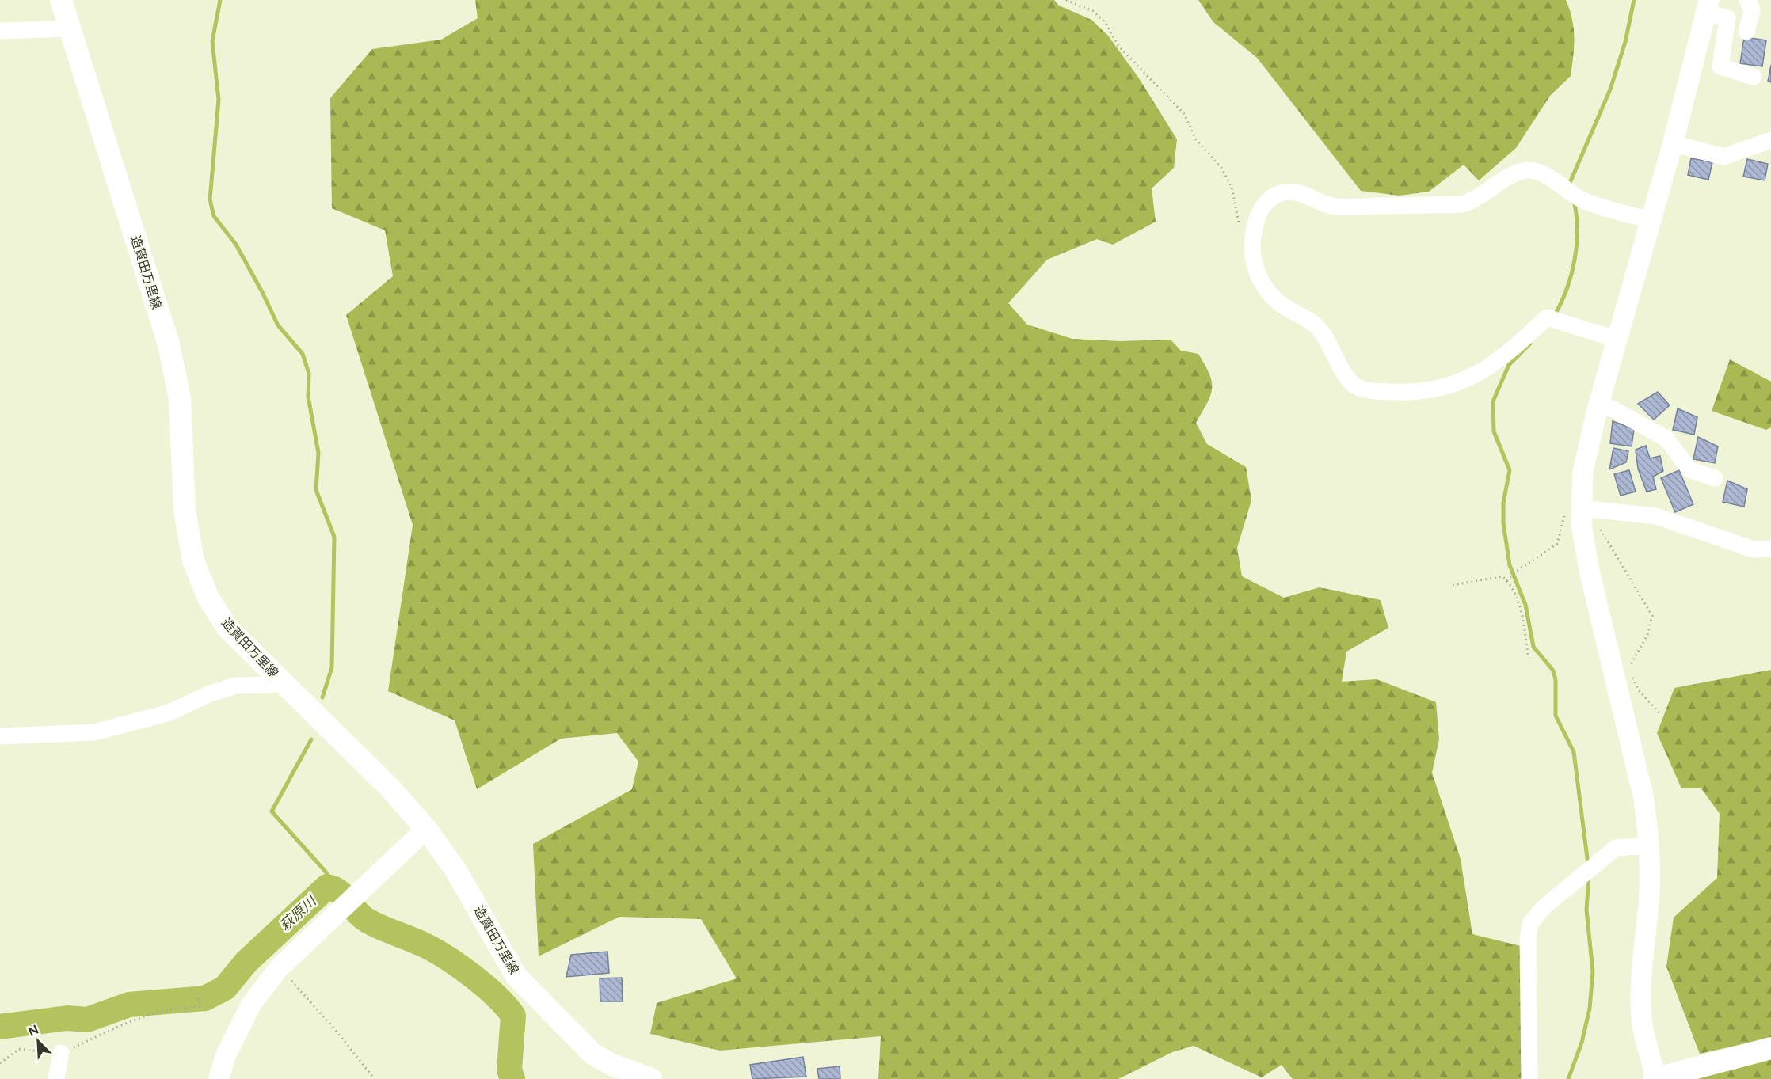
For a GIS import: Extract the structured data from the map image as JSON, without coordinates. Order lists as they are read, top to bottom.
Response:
{
  "streets": {
    "main road": ["造賀田万里線"]
  },
  "water": ["萩原川"],
  "north": "top left"
}
